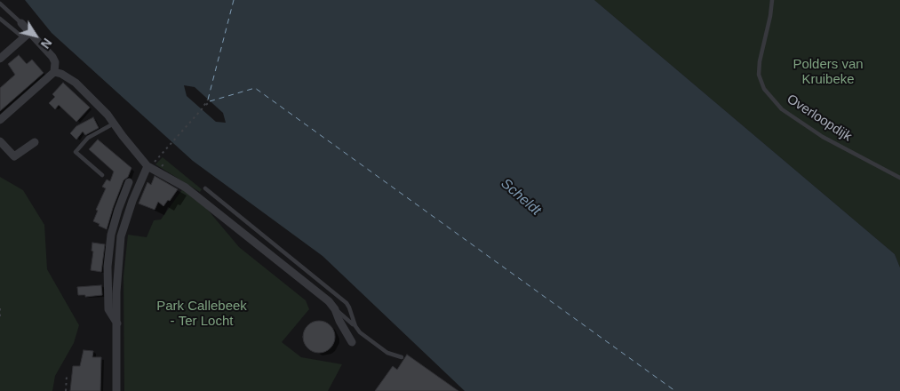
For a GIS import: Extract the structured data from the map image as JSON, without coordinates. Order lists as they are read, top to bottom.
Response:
{
  "streets": {
    "lane": ["Overloopdijk"]
  },
  "water": ["Scheldt"],
  "parks": ["Polders van Kruibeke", "Park Callebeek - Ter Locht"],
  "north": "bottom right"
}
